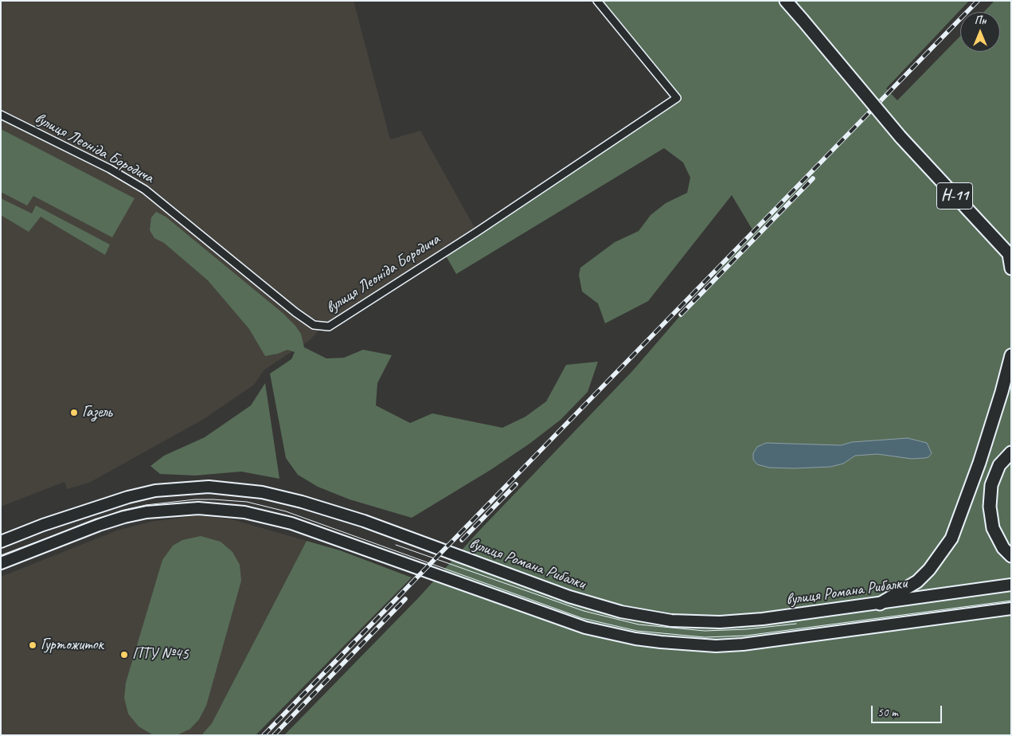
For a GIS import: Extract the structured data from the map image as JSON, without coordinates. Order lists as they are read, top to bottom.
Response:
{
  "streets": {
    "main road": ["Н-11", "вулиця Романа Рибалки"],
    "street": ["вулиця Леоніда Бородича"]
  },
  "places": ["Газель", "Гуртожиток", "ПТУ №45"],
  "scale_bar": "50 m",
  "north": "top"
}
